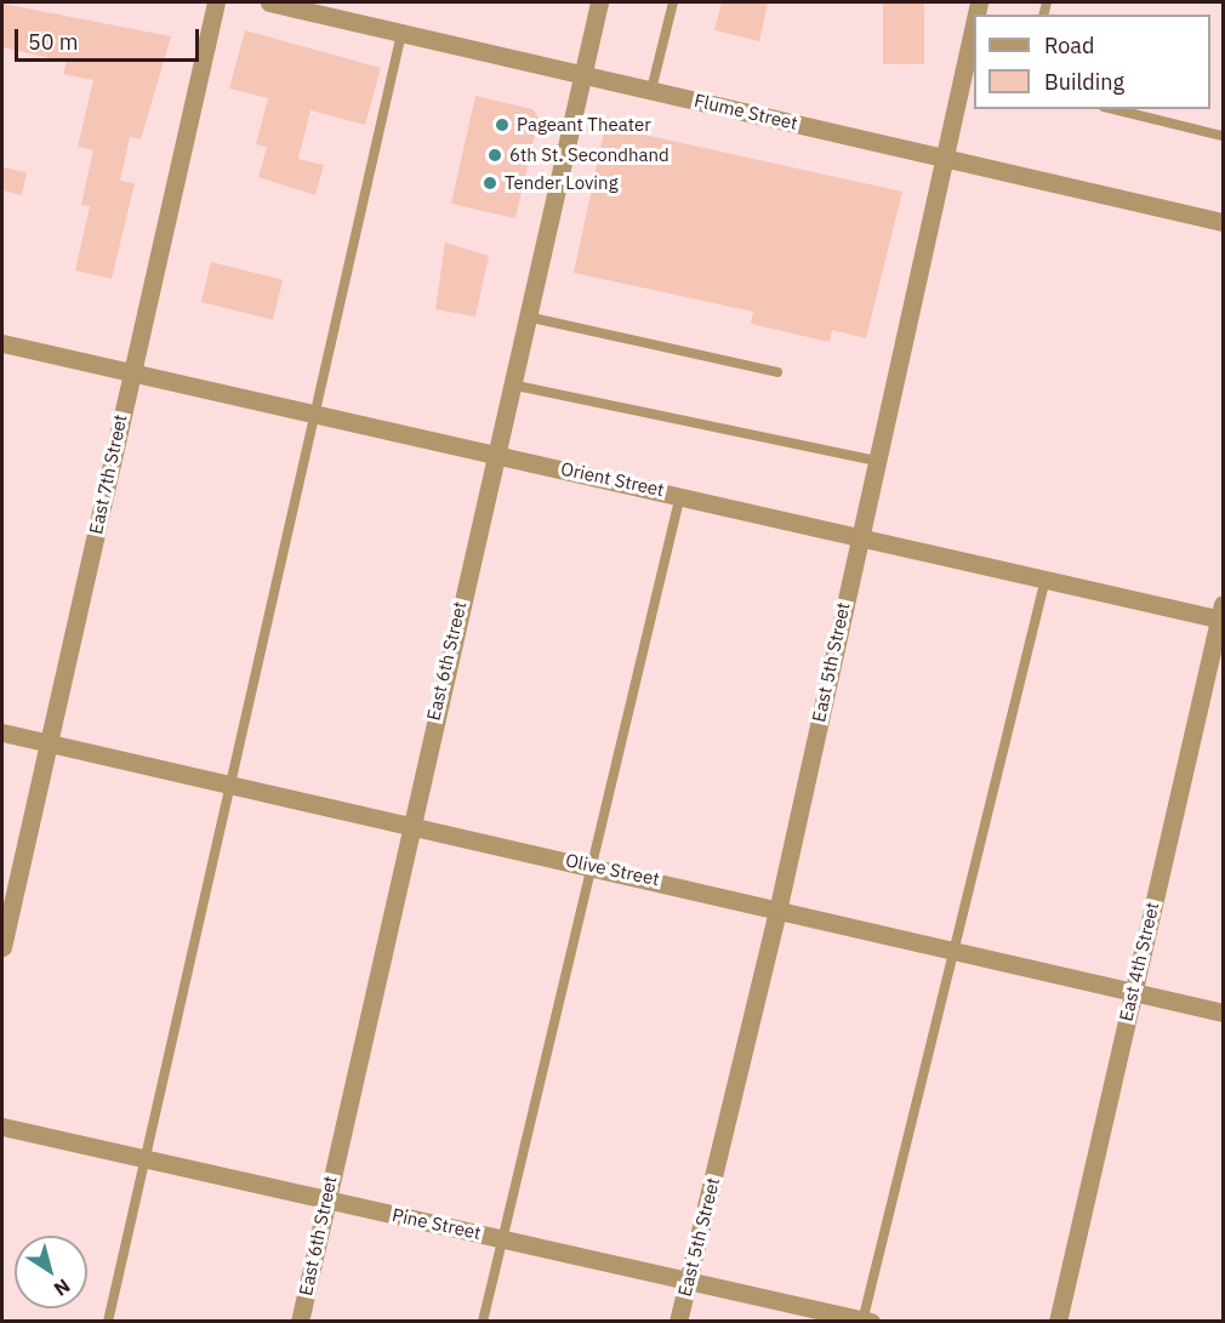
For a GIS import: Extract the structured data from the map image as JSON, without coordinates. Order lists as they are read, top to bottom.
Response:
{
  "streets": {
    "street": [
      "Flume Street",
      "East 7th Street",
      "Orient Street",
      "East 6th Street",
      "East 5th Street",
      "Olive Street",
      "East 4th Street",
      "Pine Street"
    ]
  },
  "crossings": [
    ["Flume Street", "East 6th Street"],
    ["Flume Street", "East 5th Street"],
    ["East 7th Street", "Orient Street"],
    ["East 7th Street", "Olive Street"],
    ["Orient Street", "East 6th Street"],
    ["Orient Street", "East 5th Street"],
    ["Orient Street", "East 4th Street"],
    ["East 6th Street", "Olive Street"],
    ["East 6th Street", "Pine Street"],
    ["East 5th Street", "Olive Street"],
    ["East 5th Street", "Pine Street"],
    ["Olive Street", "East 4th Street"]
  ],
  "places": ["Pageant Theater", "6th St. Secondhand", "Tender Loving"],
  "legend": ["Road", "Building"],
  "scale_bar": "50 m",
  "north": "bottom right"
}
